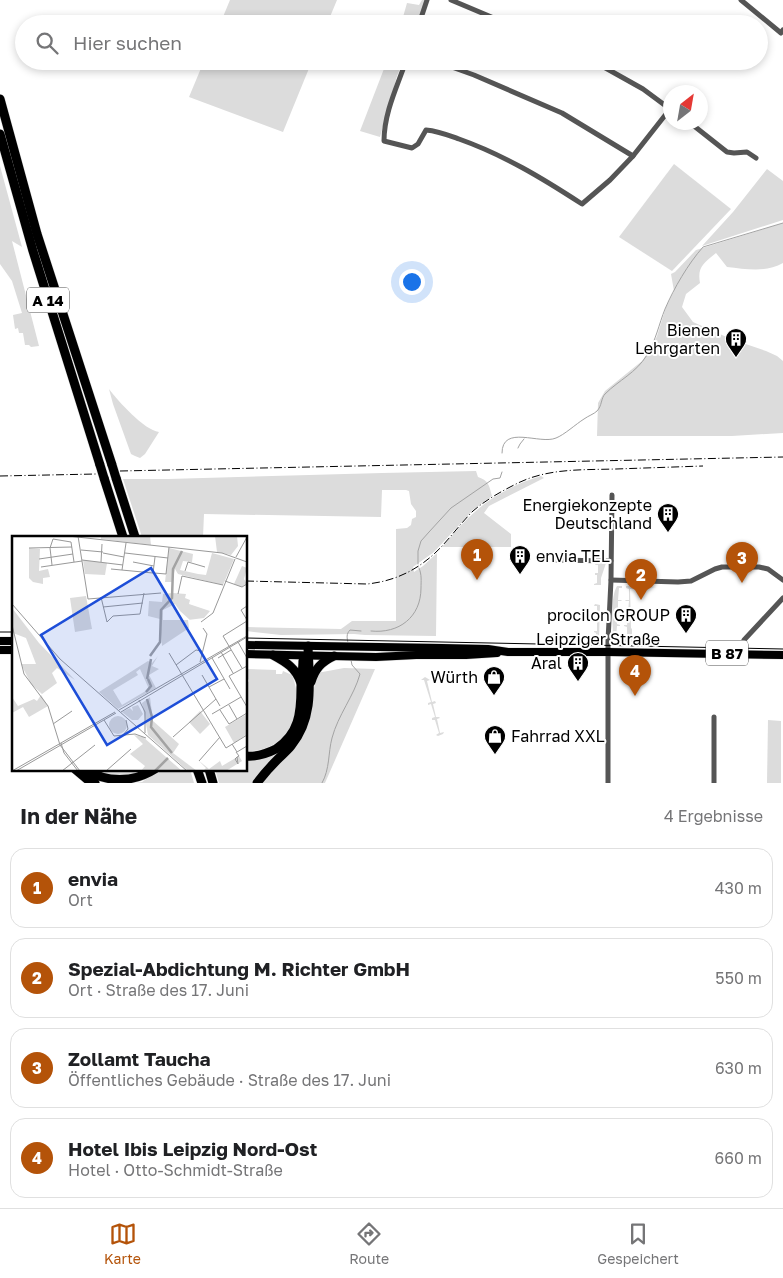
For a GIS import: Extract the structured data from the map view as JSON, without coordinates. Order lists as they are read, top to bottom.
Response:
{
  "streets": {
    "highway": ["A 14"],
    "main road": ["Leipziger Straße", "B 87"]
  },
  "crossings": [
    ["Leipziger Straße", "B 87"]
  ],
  "places": {
    "building": [
      "Bienen Lehrgarten",
      "Energiekonzepte Deutschland",
      "envia TEL",
      "procilon GROUP",
      "Aral"
    ],
    "shop": ["Würth", "Fahrrad XXL"]
  },
  "north": "top right",
  "page": {
    "search": "Hier suchen",
    "pins": [
      "1",
      "3",
      "2",
      "4"
    ],
    "heading": ["In der Nähe", "4 Ergebnisse"],
    "list": [
      {
        "mark": "1",
        "name": "envia",
        "note": "Ort",
        "value": "430 m"
      },
      {
        "mark": "2",
        "name": "Spezial-Abdichtung M. Richter GmbH",
        "note": "Ort · Straße des 17. Juni",
        "value": "550 m"
      },
      {
        "mark": "3",
        "name": "Zollamt Taucha",
        "note": "Öffentliches Gebäude · Straße des 17. Juni",
        "value": "630 m"
      },
      {
        "mark": "4",
        "name": "Hotel Ibis Leipzig Nord-Ost",
        "note": "Hotel · Otto-Schmidt-Straße",
        "value": "660 m"
      }
    ],
    "nav": ["Karte", "Route", "Gespeichert"]
  }
}
